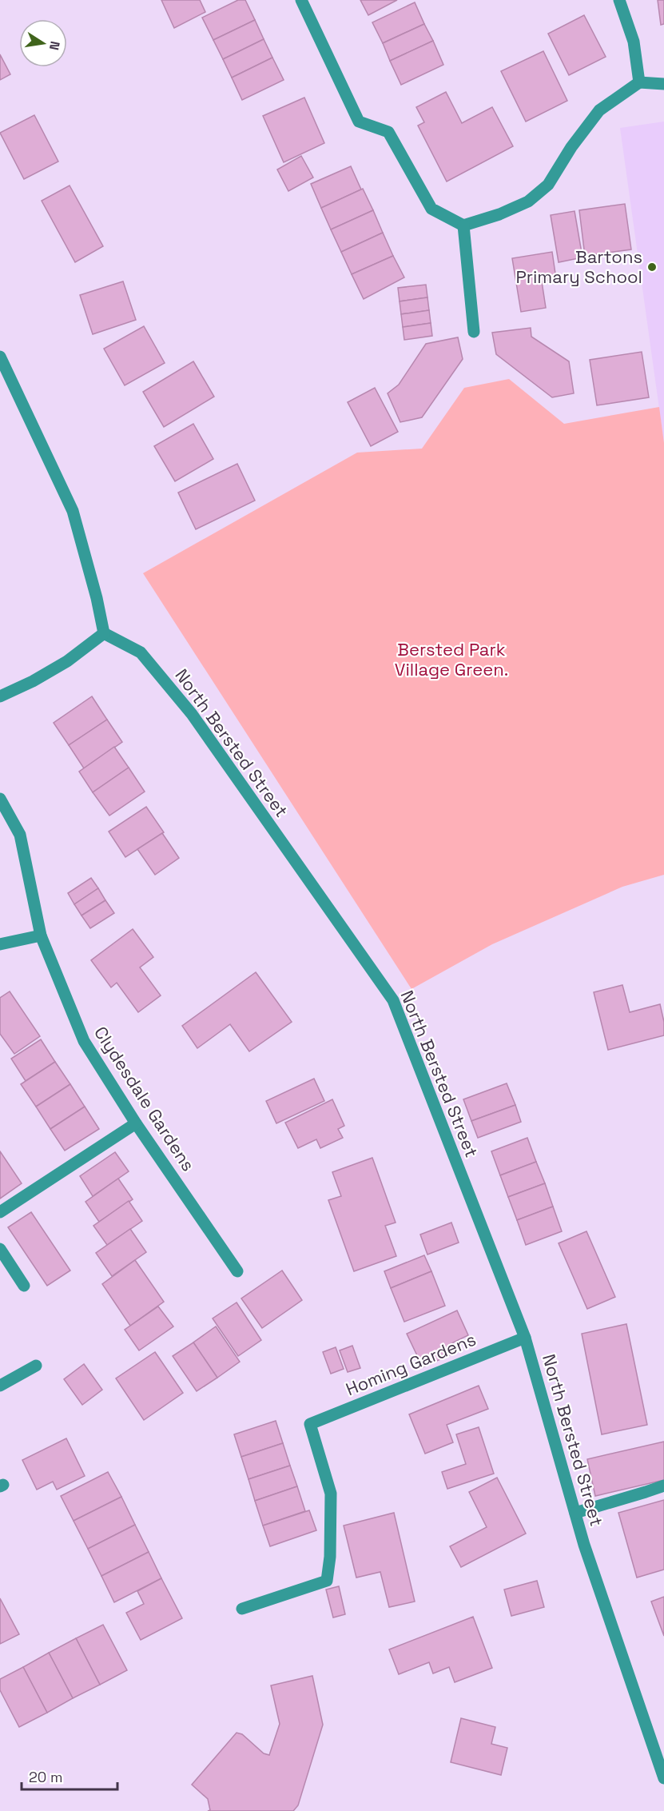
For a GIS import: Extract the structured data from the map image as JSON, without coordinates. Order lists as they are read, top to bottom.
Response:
{
  "streets": {
    "street": ["North Bersted Street", "Clydesdale Gardens", "Homing Gardens"]
  },
  "crossings": [
    ["North Bersted Street", "Homing Gardens"]
  ],
  "parks": ["Bersted Park Village Green."],
  "places": ["Bartons Primary School"],
  "scale_bar": "20 m",
  "north": "right"
}
